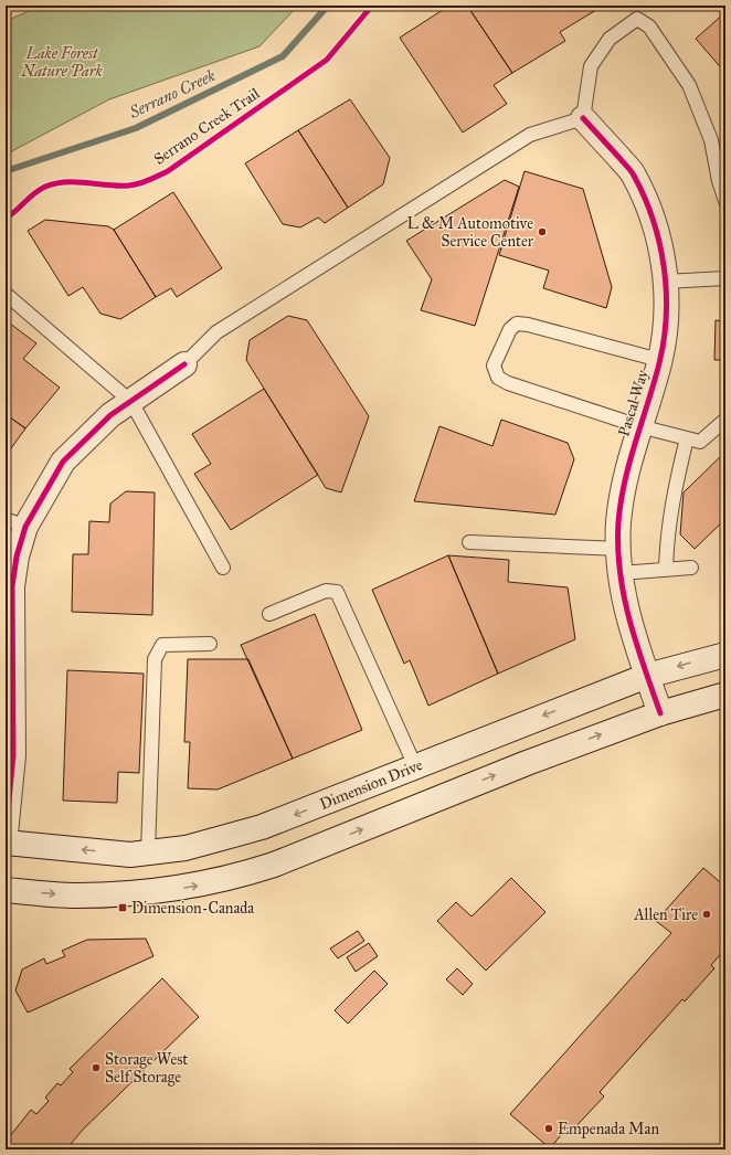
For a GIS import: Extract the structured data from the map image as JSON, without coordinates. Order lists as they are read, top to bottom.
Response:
{
  "streets": {
    "main road": ["Pascal Way", "Dimension Drive"],
    "cycle path": ["Serrano Creek Trail"]
  },
  "crossings": [
    ["Pascal Way", "Dimension Drive"]
  ],
  "water": ["Serrano Creek"],
  "parks": ["Lake Forest Nature Park"],
  "places": {
    "other": [
      "L & M Automotive Service Center",
      "Allen Tire",
      "Storage West Self Storage",
      "Empenada Man"
    ],
    "transit": ["Dimension-Canada"]
  }
}
